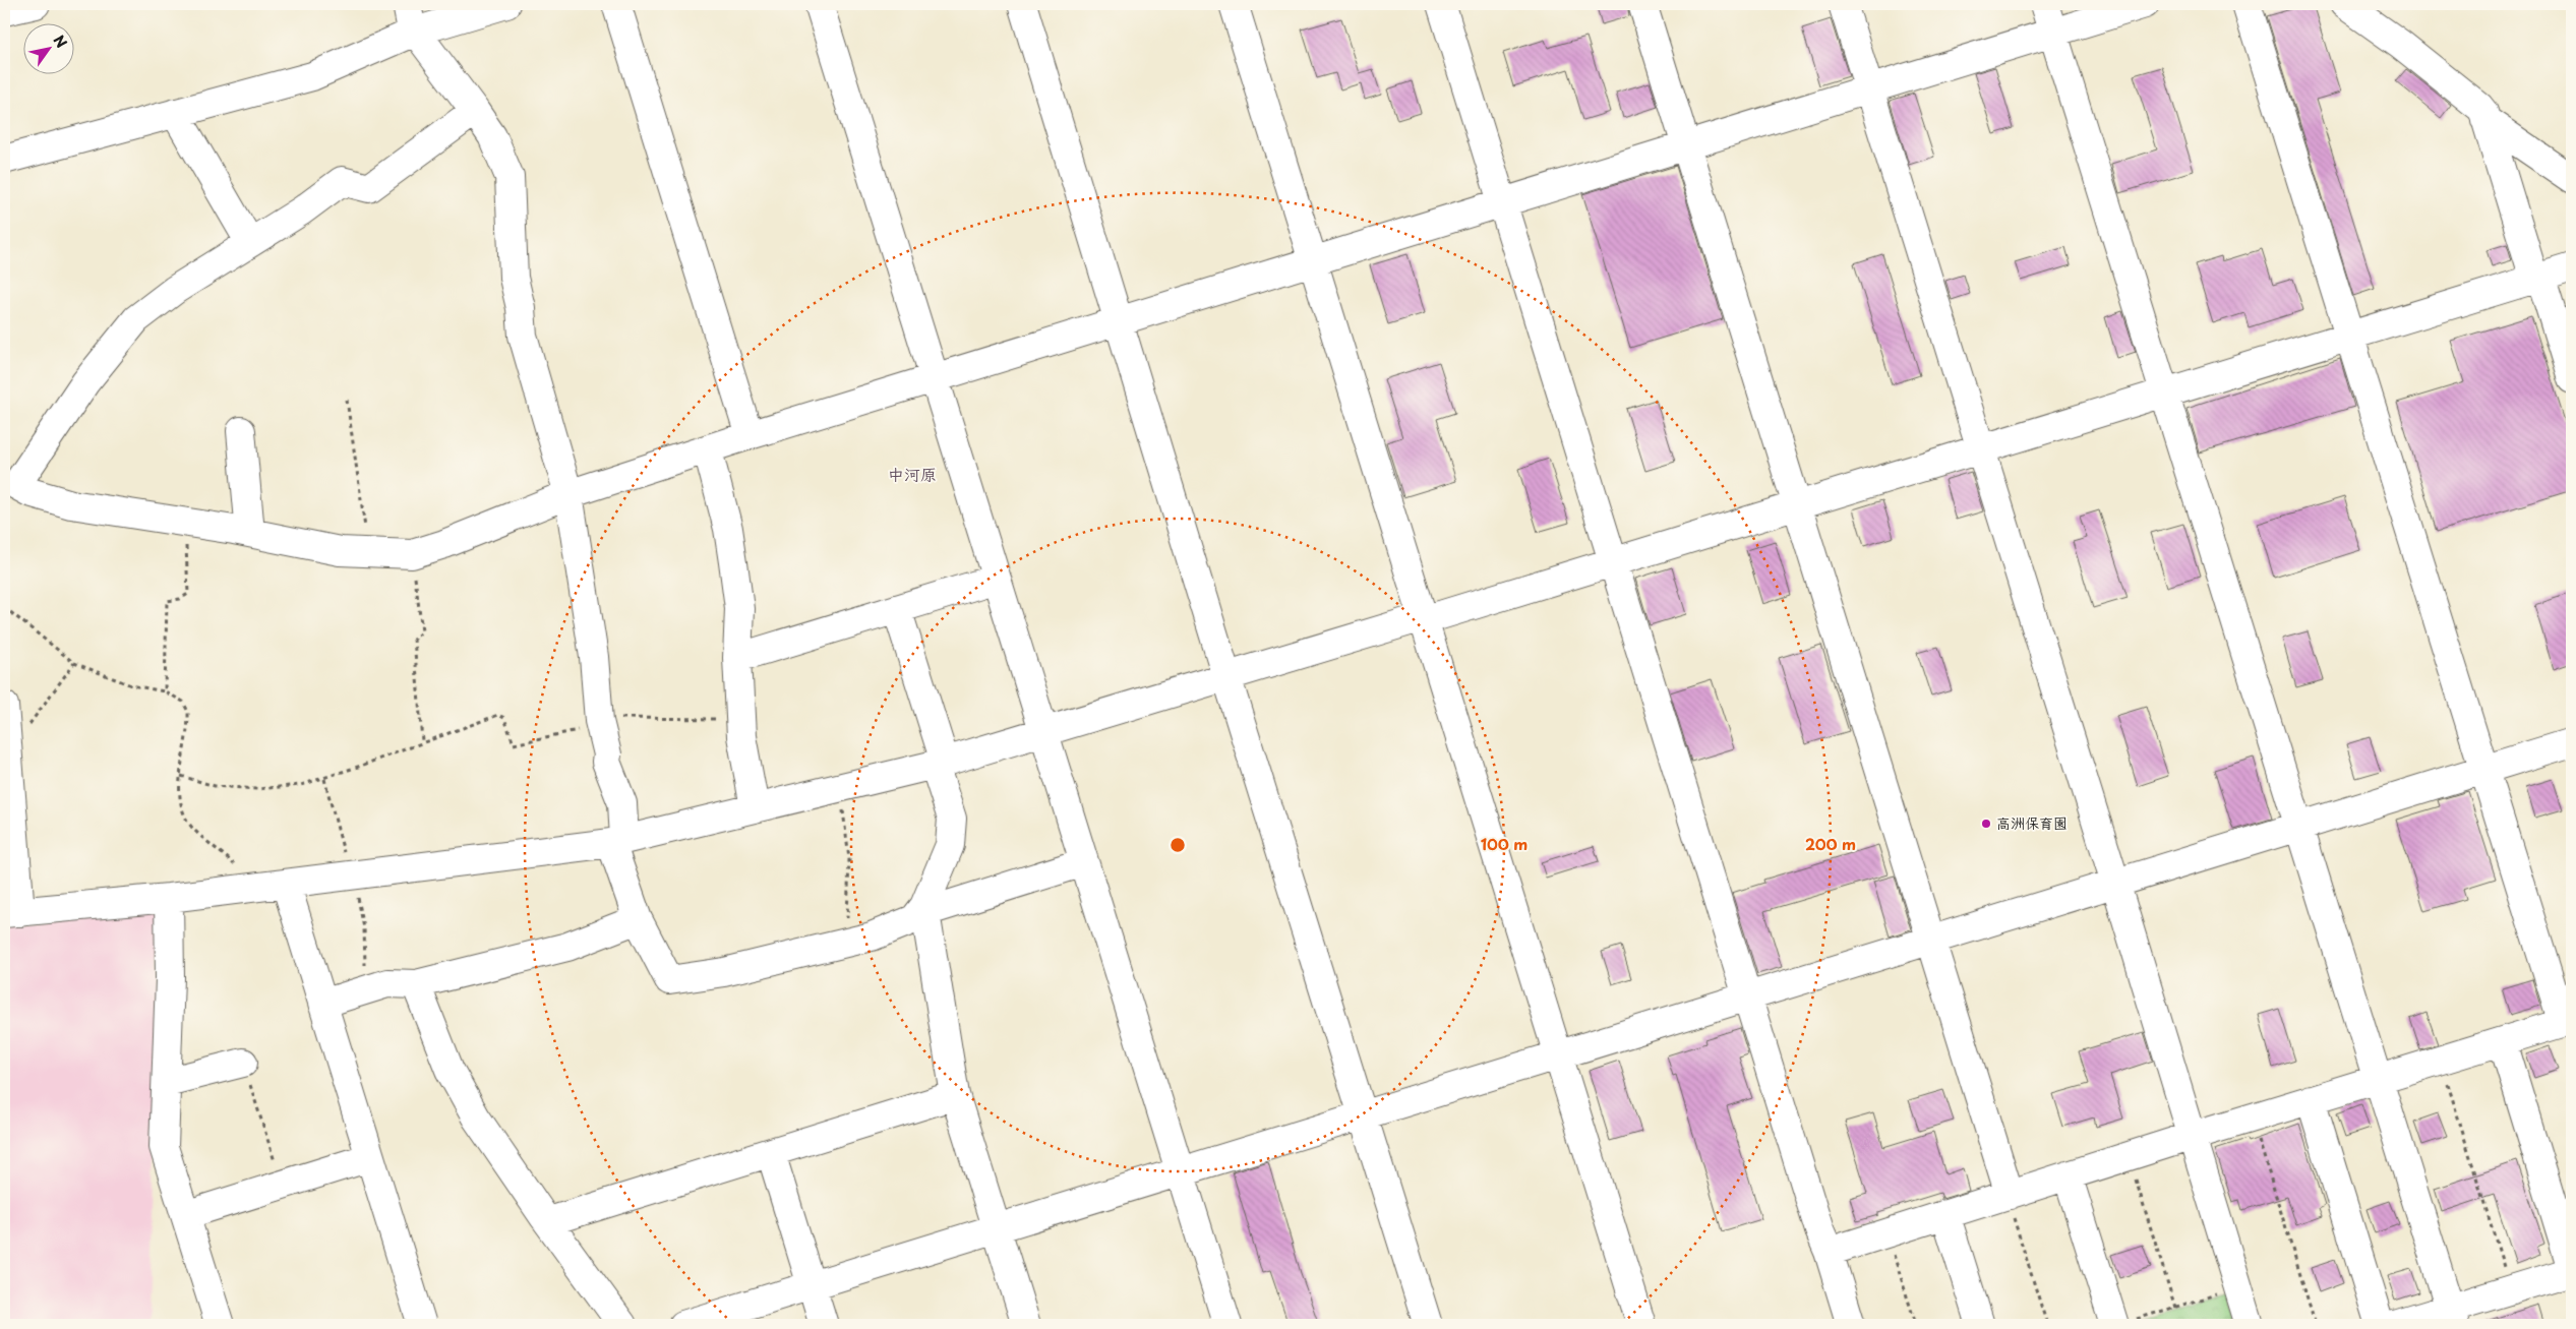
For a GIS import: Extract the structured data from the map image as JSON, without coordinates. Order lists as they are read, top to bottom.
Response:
{
  "districts": ["中河原"],
  "places": ["高洲保育園"],
  "north": "top right",
  "rings": ["100 m", "200 m"]
}
